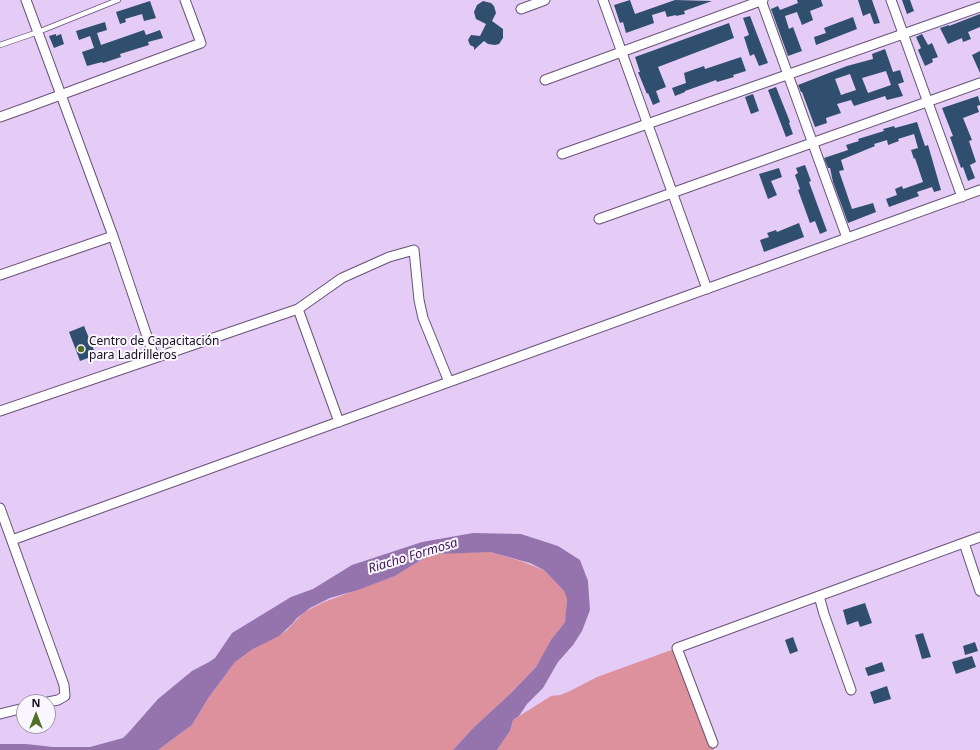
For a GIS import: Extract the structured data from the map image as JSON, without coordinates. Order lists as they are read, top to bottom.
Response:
{
  "water": ["Riacho Formosa"],
  "places": ["Centro de Capacitación para Ladrilleros"],
  "north": "top"
}
